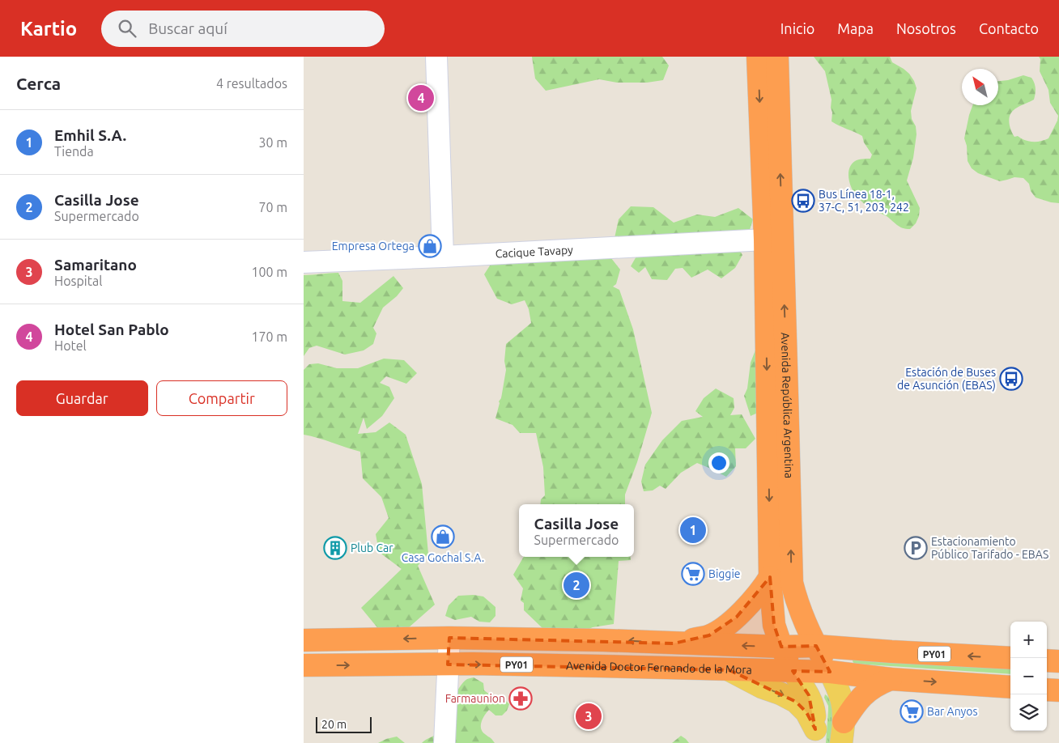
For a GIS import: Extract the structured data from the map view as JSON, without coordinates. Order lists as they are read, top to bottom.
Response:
{
  "streets": {
    "highway": ["Avenida República Argentina", "PY01", "Avenida Doctor Fernando de la Mora"],
    "street": ["Cacique Tavapy"]
  },
  "crossings": [
    ["Cacique Tavapy", "Avenida República Argentina"],
    ["Avenida República Argentina", "PY01"],
    ["Avenida República Argentina", "Avenida Doctor Fernando de la Mora"]
  ],
  "places": {
    "bus stop": ["Bus Línea 18-1, 37-C, 51, 203, 242", "Estación de Buses de Asunción (EBAS)"],
    "shop": ["Empresa Ortega", "Casa Gochal S.A."],
    "building": ["Plub Car"],
    "parking": ["Estacionamiento Público Tarifado - EBAS"],
    "supermarket": ["Biggie", "Bar Anyos"],
    "pharmacy": ["Farmaunion"]
  },
  "scale_bar": "20 m",
  "north": "top left",
  "page": {
    "header": "Kartio",
    "search": "Buscar aquí",
    "nav": [
      "Inicio",
      "Mapa",
      "Nosotros",
      "Contacto"
    ],
    "heading": ["Cerca", "4 resultados"],
    "pins": [
      "4",
      "1",
      "2",
      "3"
    ],
    "list": [
      {
        "mark": "1",
        "name": "Emhil S.A.",
        "note": "Tienda",
        "value": "30 m"
      },
      {
        "mark": "2",
        "name": "Casilla Jose",
        "note": "Supermercado",
        "value": "70 m"
      },
      {
        "mark": "3",
        "name": "Samaritano",
        "note": "Hospital",
        "value": "100 m"
      },
      {
        "mark": "4",
        "name": "Hotel San Pablo",
        "note": "Hotel",
        "value": "170 m"
      }
    ],
    "buttons": ["Guardar", "Compartir"],
    "popup": ["Casilla Jose", "Supermercado"],
    "map_buttons": ["+", "−"],
    "scale": "20 m"
  }
}
